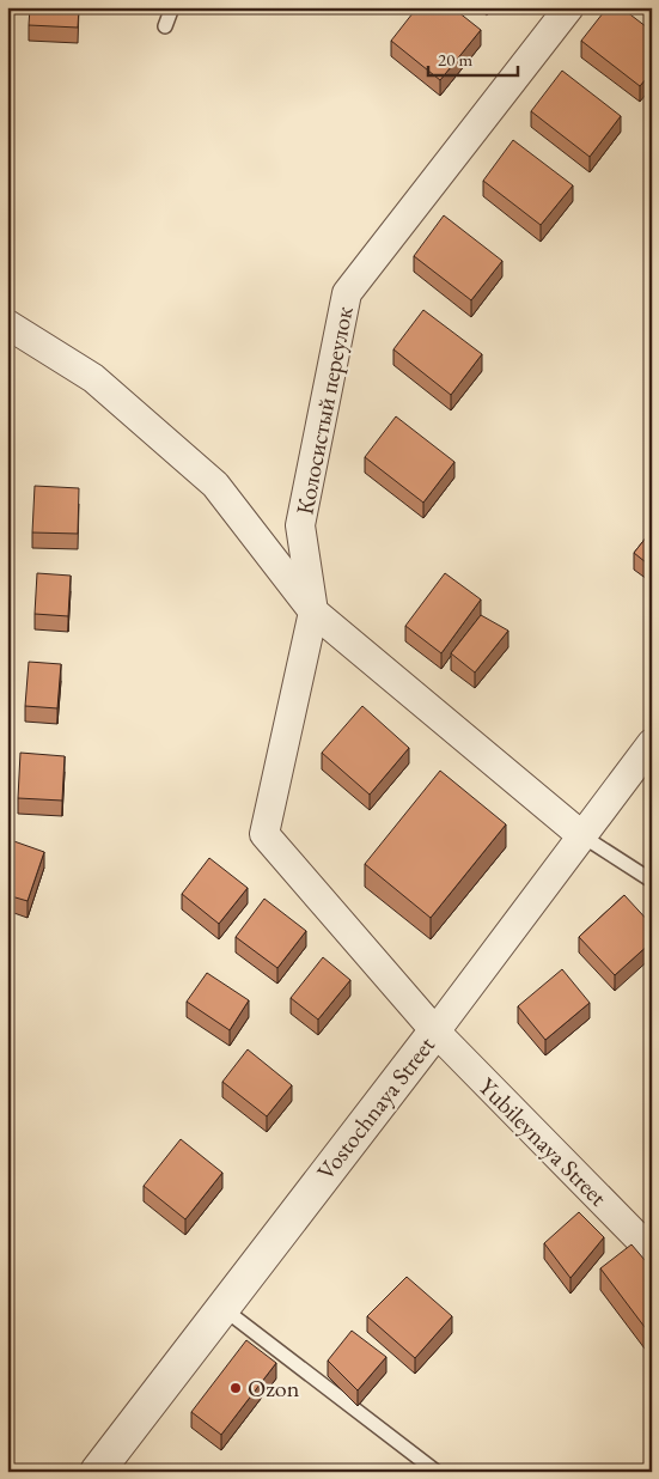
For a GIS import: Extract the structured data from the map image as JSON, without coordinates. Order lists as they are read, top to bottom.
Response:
{
  "streets": {
    "street": ["Колосистый переулок", "Vostochnaya Street", "Yubileynaya Street"]
  },
  "crossings": [
    ["Колосистый переулок", "Yubileynaya Street"],
    ["Vostochnaya Street", "Yubileynaya Street"]
  ],
  "places": ["Ozon"],
  "scale_bar": "20 m"
}
